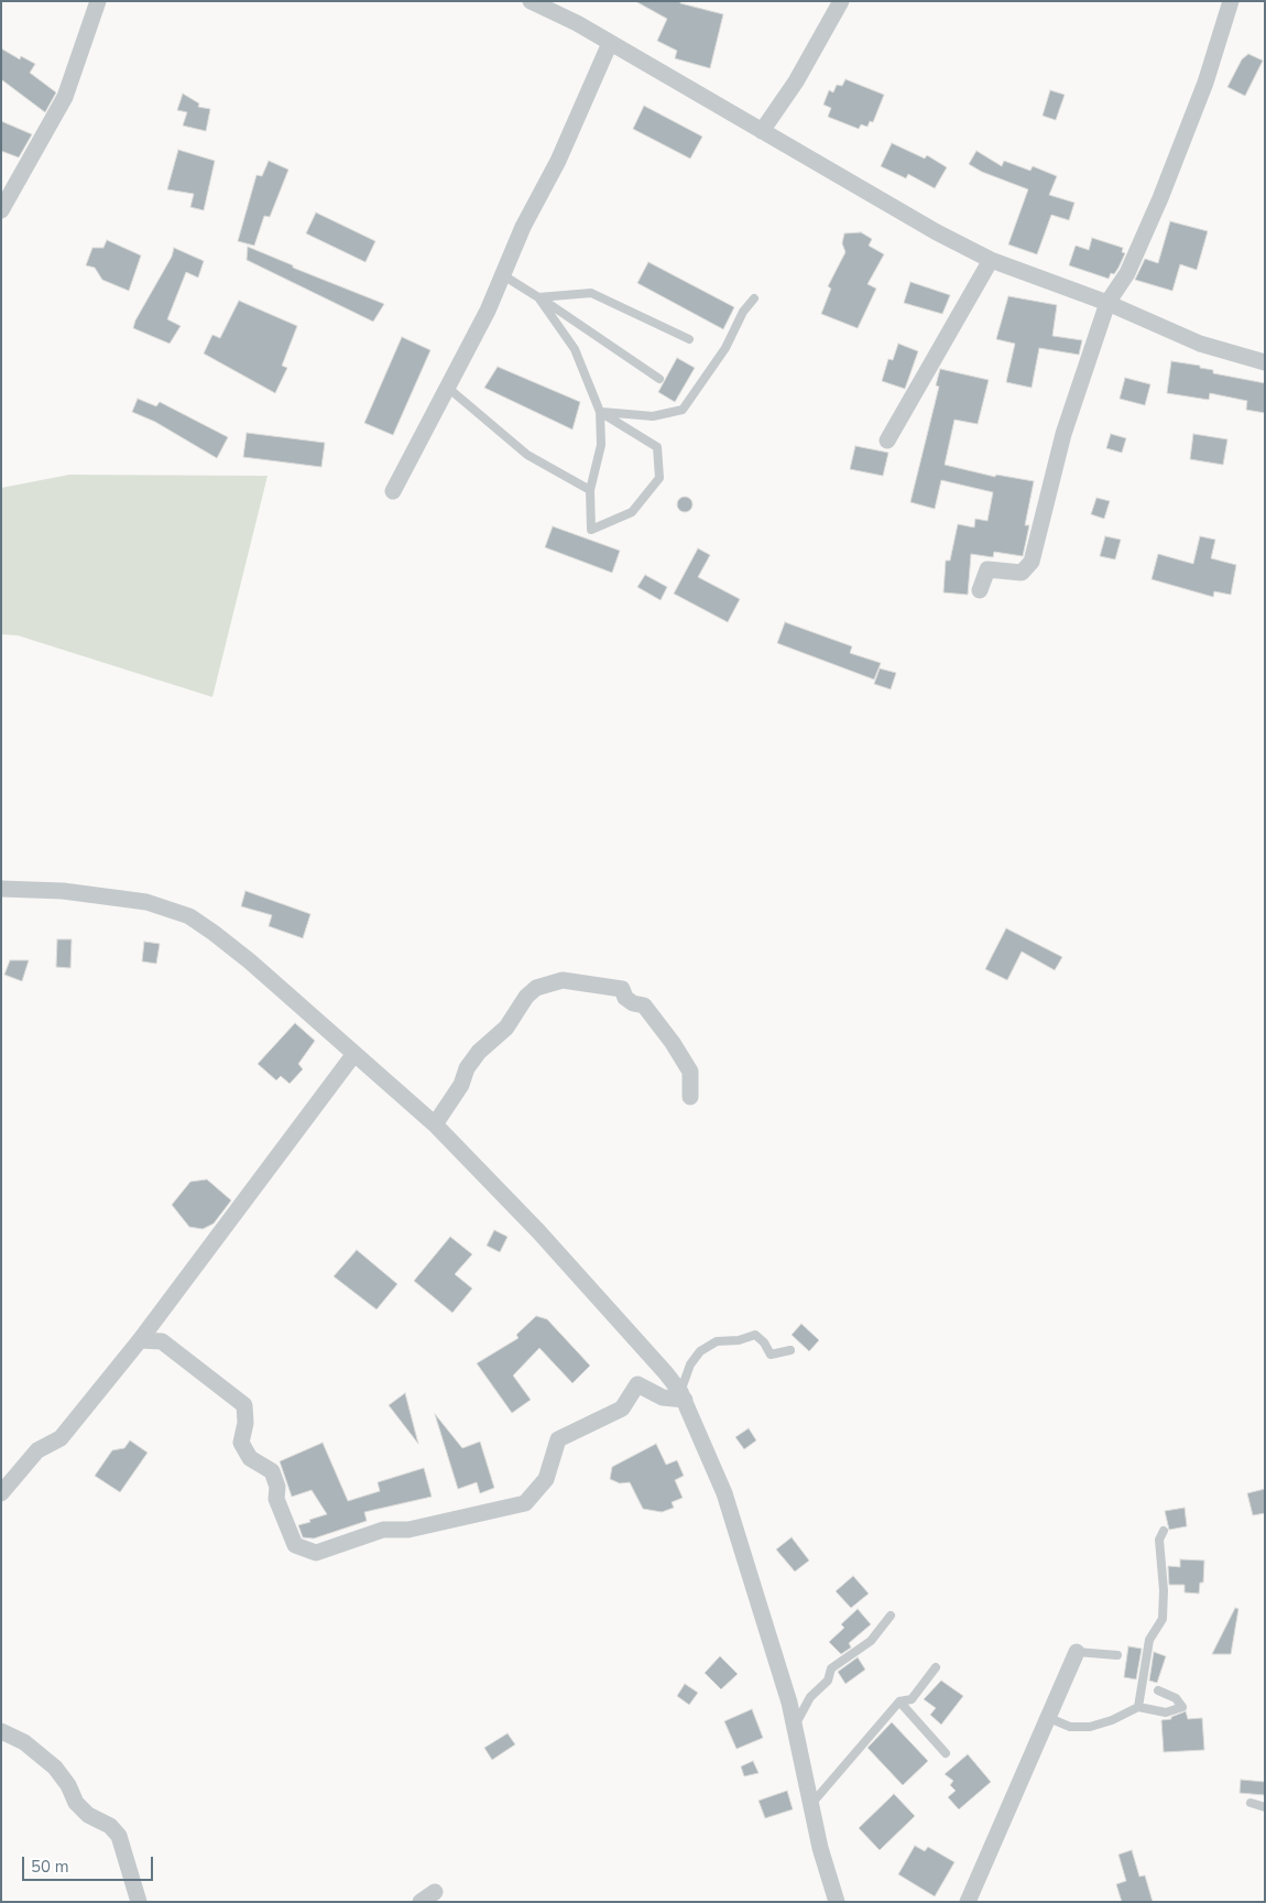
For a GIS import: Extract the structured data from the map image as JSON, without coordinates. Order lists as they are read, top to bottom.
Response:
{
  "scale_bar": "50 m"
}
